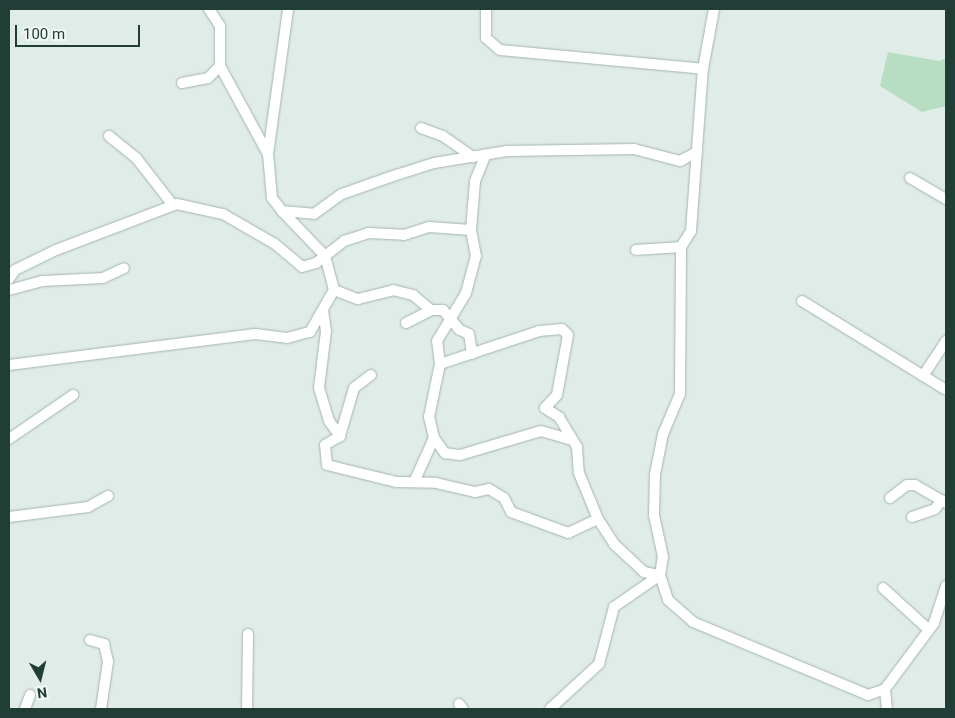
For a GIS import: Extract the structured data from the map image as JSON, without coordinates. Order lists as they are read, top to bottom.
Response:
{
  "scale_bar": "100 m",
  "north": "bottom"
}
